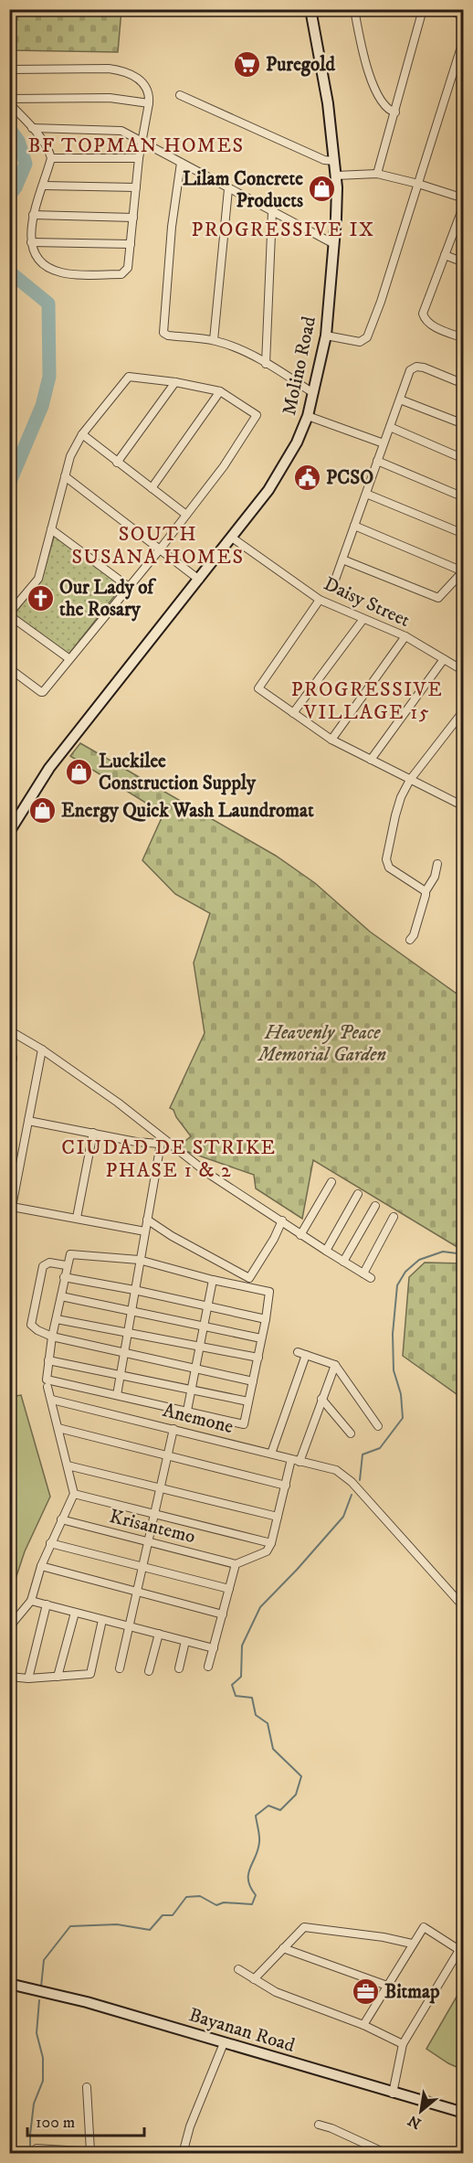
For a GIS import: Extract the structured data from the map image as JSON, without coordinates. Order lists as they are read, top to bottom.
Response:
{
  "streets": {
    "main road": ["Molino Road", "Bayanan Road"],
    "street": ["Daisy Street", "Anemone", "Krisantemo"]
  },
  "crossings": [
    ["Molino Road", "Daisy Street"]
  ],
  "districts": [
    "BF TOPMAN HOMES",
    "PROGRESSIVE IX",
    "SOUTH SUSANA HOMES",
    "PROGRESSIVE VILLAGE 15",
    "CIUDAD DE STRIKE PHASE 1 & 2"
  ],
  "parks": ["Heavenly Peace Memorial Garden"],
  "places": {
    "supermarket": ["Puregold"],
    "shop": ["Lilam Concrete Products", "Luckilee Construction Supply", "Energy Quick Wash Laundromat"],
    "public building": ["PCSO"],
    "church": ["Our Lady of the Rosary"],
    "office": ["Bitmap"]
  },
  "scale_bar": "100 m",
  "north": "bottom left"
}
